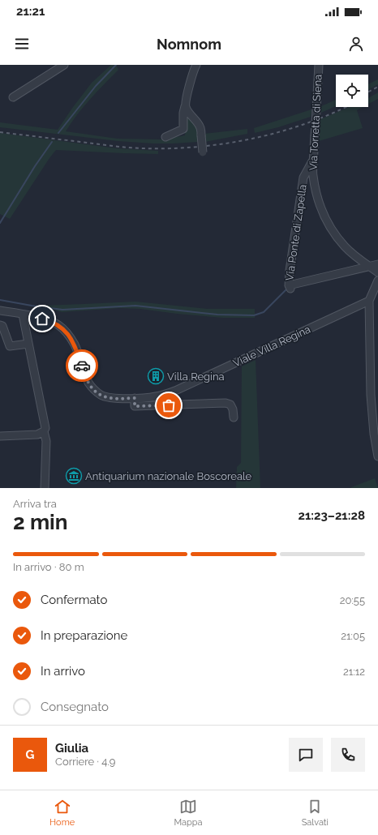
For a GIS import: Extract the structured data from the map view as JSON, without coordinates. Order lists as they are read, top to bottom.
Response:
{
  "streets": {
    "street": ["Via Torretta di Siena", "Via Ponte di Zapella", "Viale Villa Regina"]
  },
  "crossings": [
    ["Via Torretta di Siena", "Via Ponte di Zapella"]
  ],
  "places": {
    "building": ["Villa Regina"],
    "museum": ["Antiquarium nazionale Boscoreale"]
  },
  "page": {
    "status": "21:21",
    "header": "Nomnom",
    "heading": ["2 min", "Arriva tra", "21:23–21:28"],
    "panel": ["Giulia", "Corriere · 4.9"],
    "bar": "In arrivo · 80 m",
    "list": [
      ["Confermato", "20:55"],
      ["In preparazione", "21:05"],
      ["In arrivo", "21:12"],
      "Consegnato"
    ],
    "round": "G",
    "tabs": ["Home", "Mappa", "Salvati"]
  }
}
